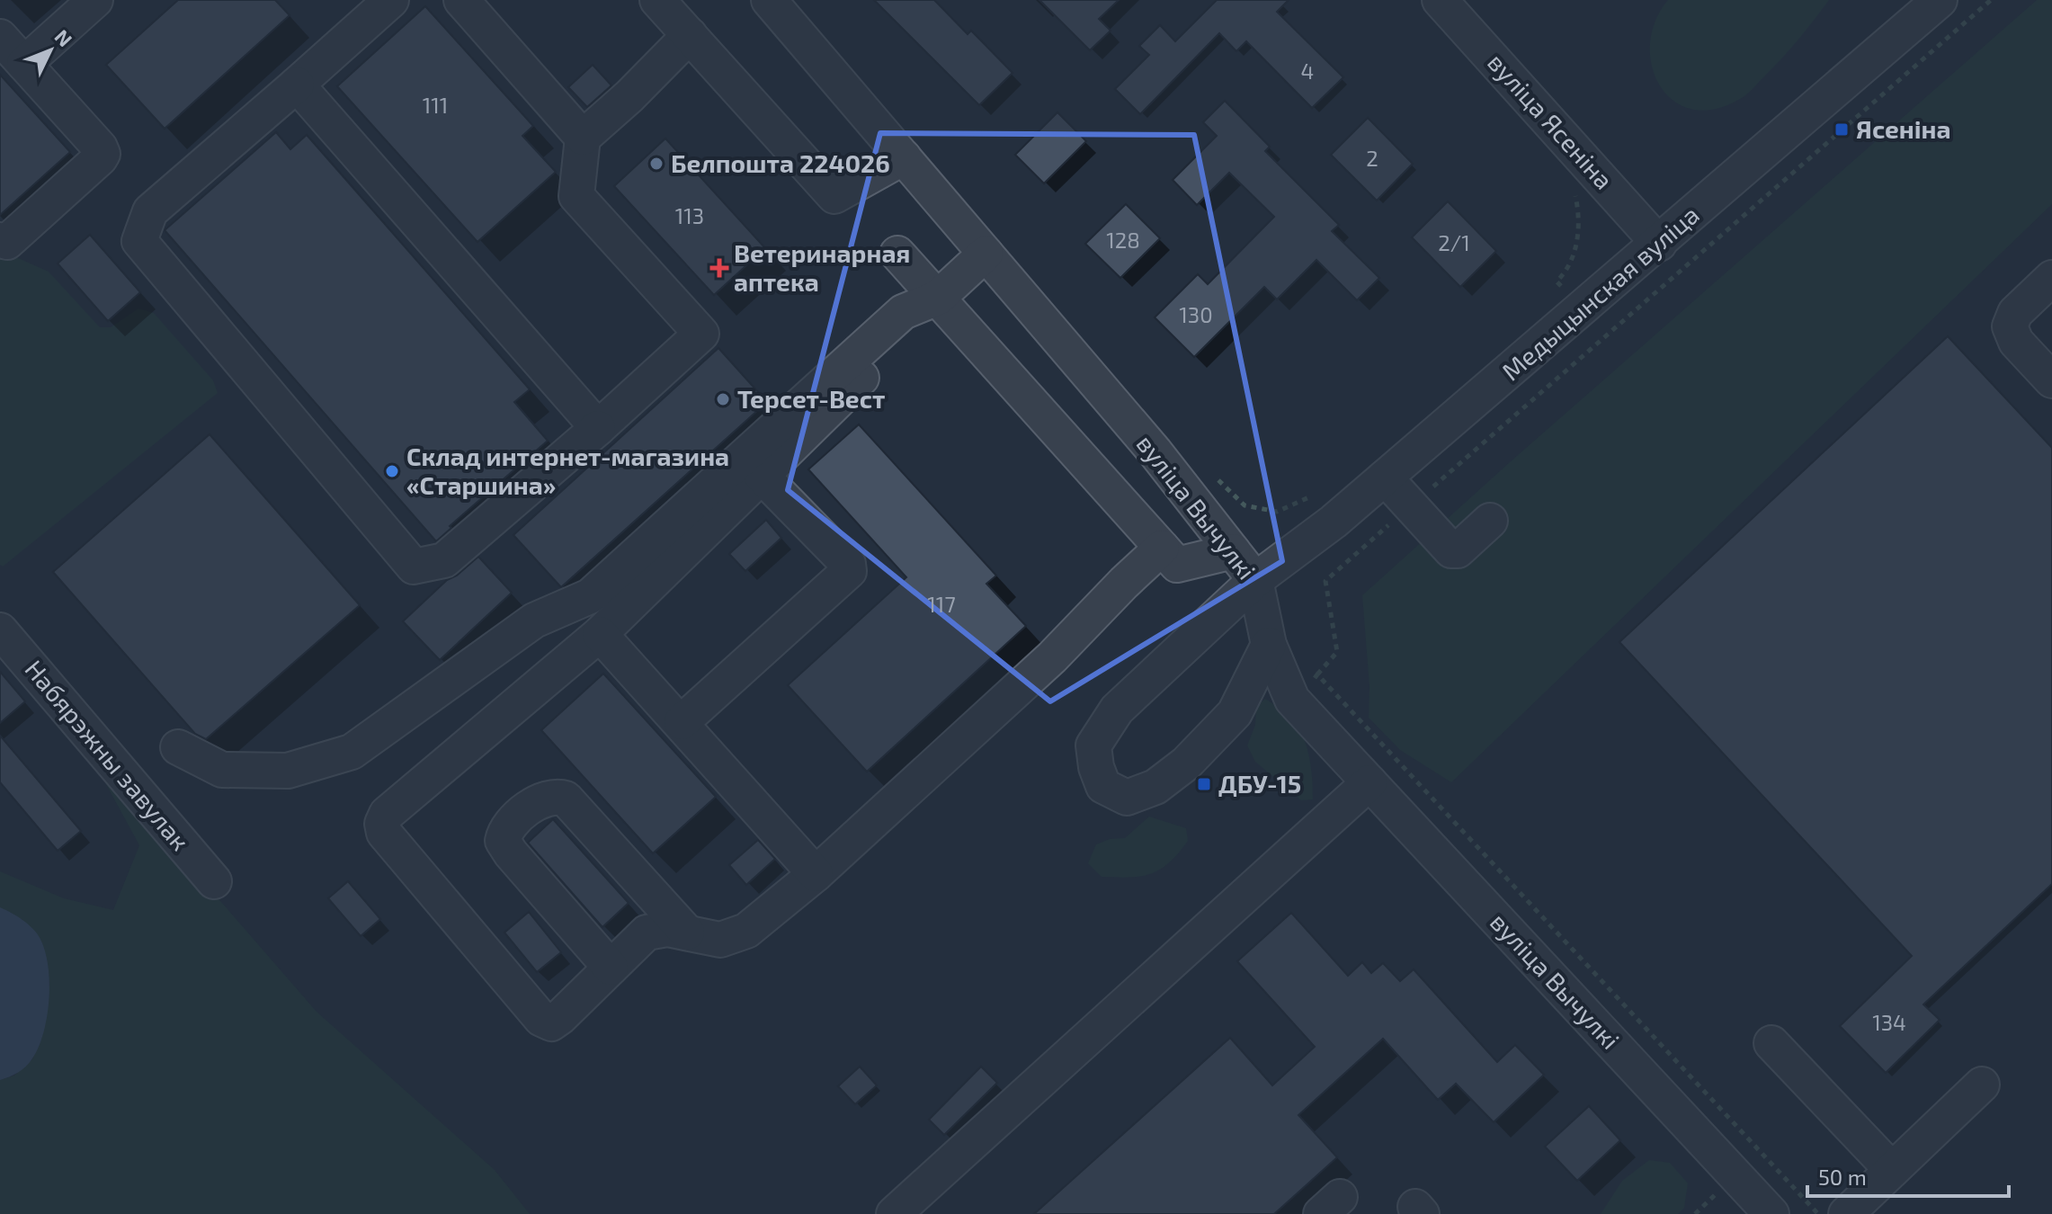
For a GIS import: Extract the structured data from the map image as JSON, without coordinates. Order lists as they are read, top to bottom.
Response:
{
  "streets": {
    "street": [
      "вуліца Ясеніна",
      "Медыцынская вуліца",
      "вуліца Вычулкі",
      "Набярэжны завулак"
    ]
  },
  "crossings": [
    ["вуліца Ясеніна", "Медыцынская вуліца"],
    ["Медыцынская вуліца", "вуліца Вычулкі"]
  ],
  "places": {
    "transit": ["Ясеніна", "ДБУ-15"],
    "other": ["Белпошта 224026", "Терсет-Вест", "Склад интернет-магазина «Старшина»"],
    "health": ["Ветеринарная аптека"]
  },
  "house_numbers": [
    "4",
    "111",
    "2",
    "113",
    "128",
    "2/1",
    "130",
    "117",
    "134"
  ],
  "scale_bar": "50 m",
  "north": "top right"
}
